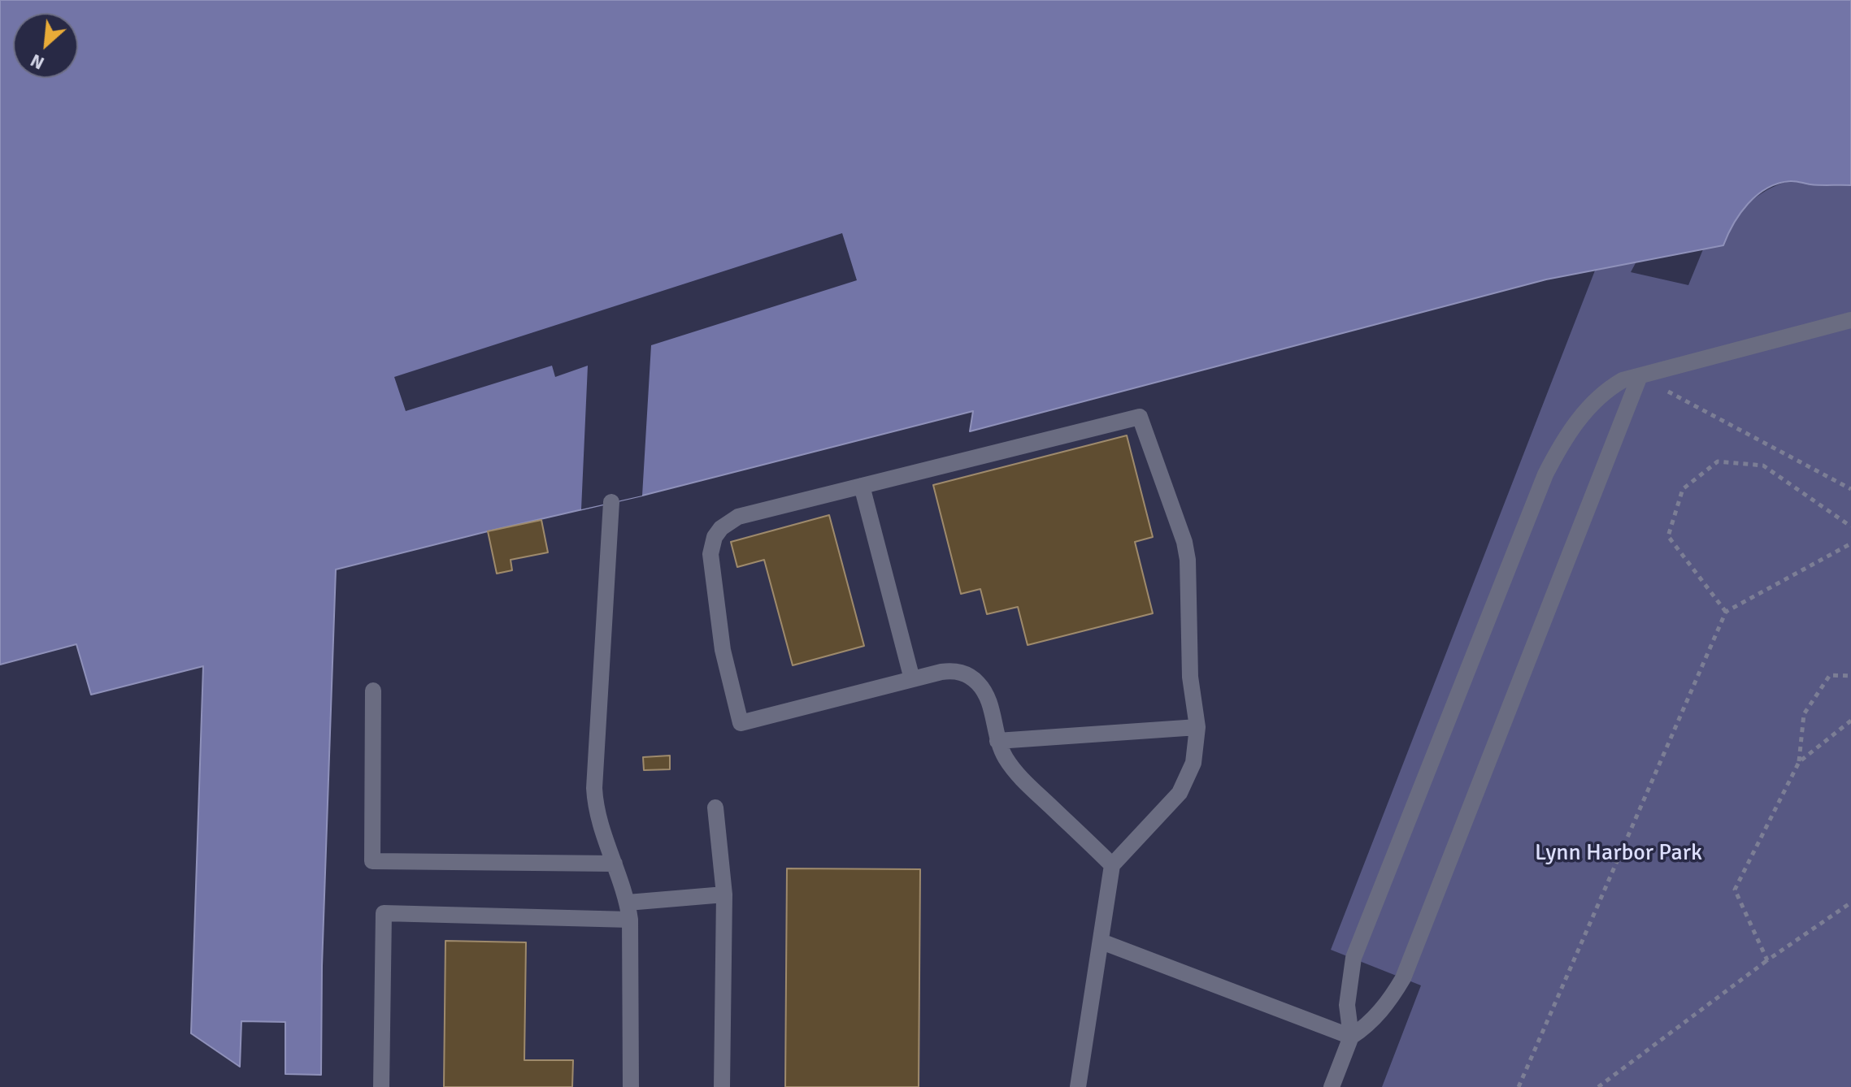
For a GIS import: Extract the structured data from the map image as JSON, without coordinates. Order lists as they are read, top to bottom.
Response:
{
  "parks": ["Lynn Harbor Park"],
  "north": "bottom left"
}
